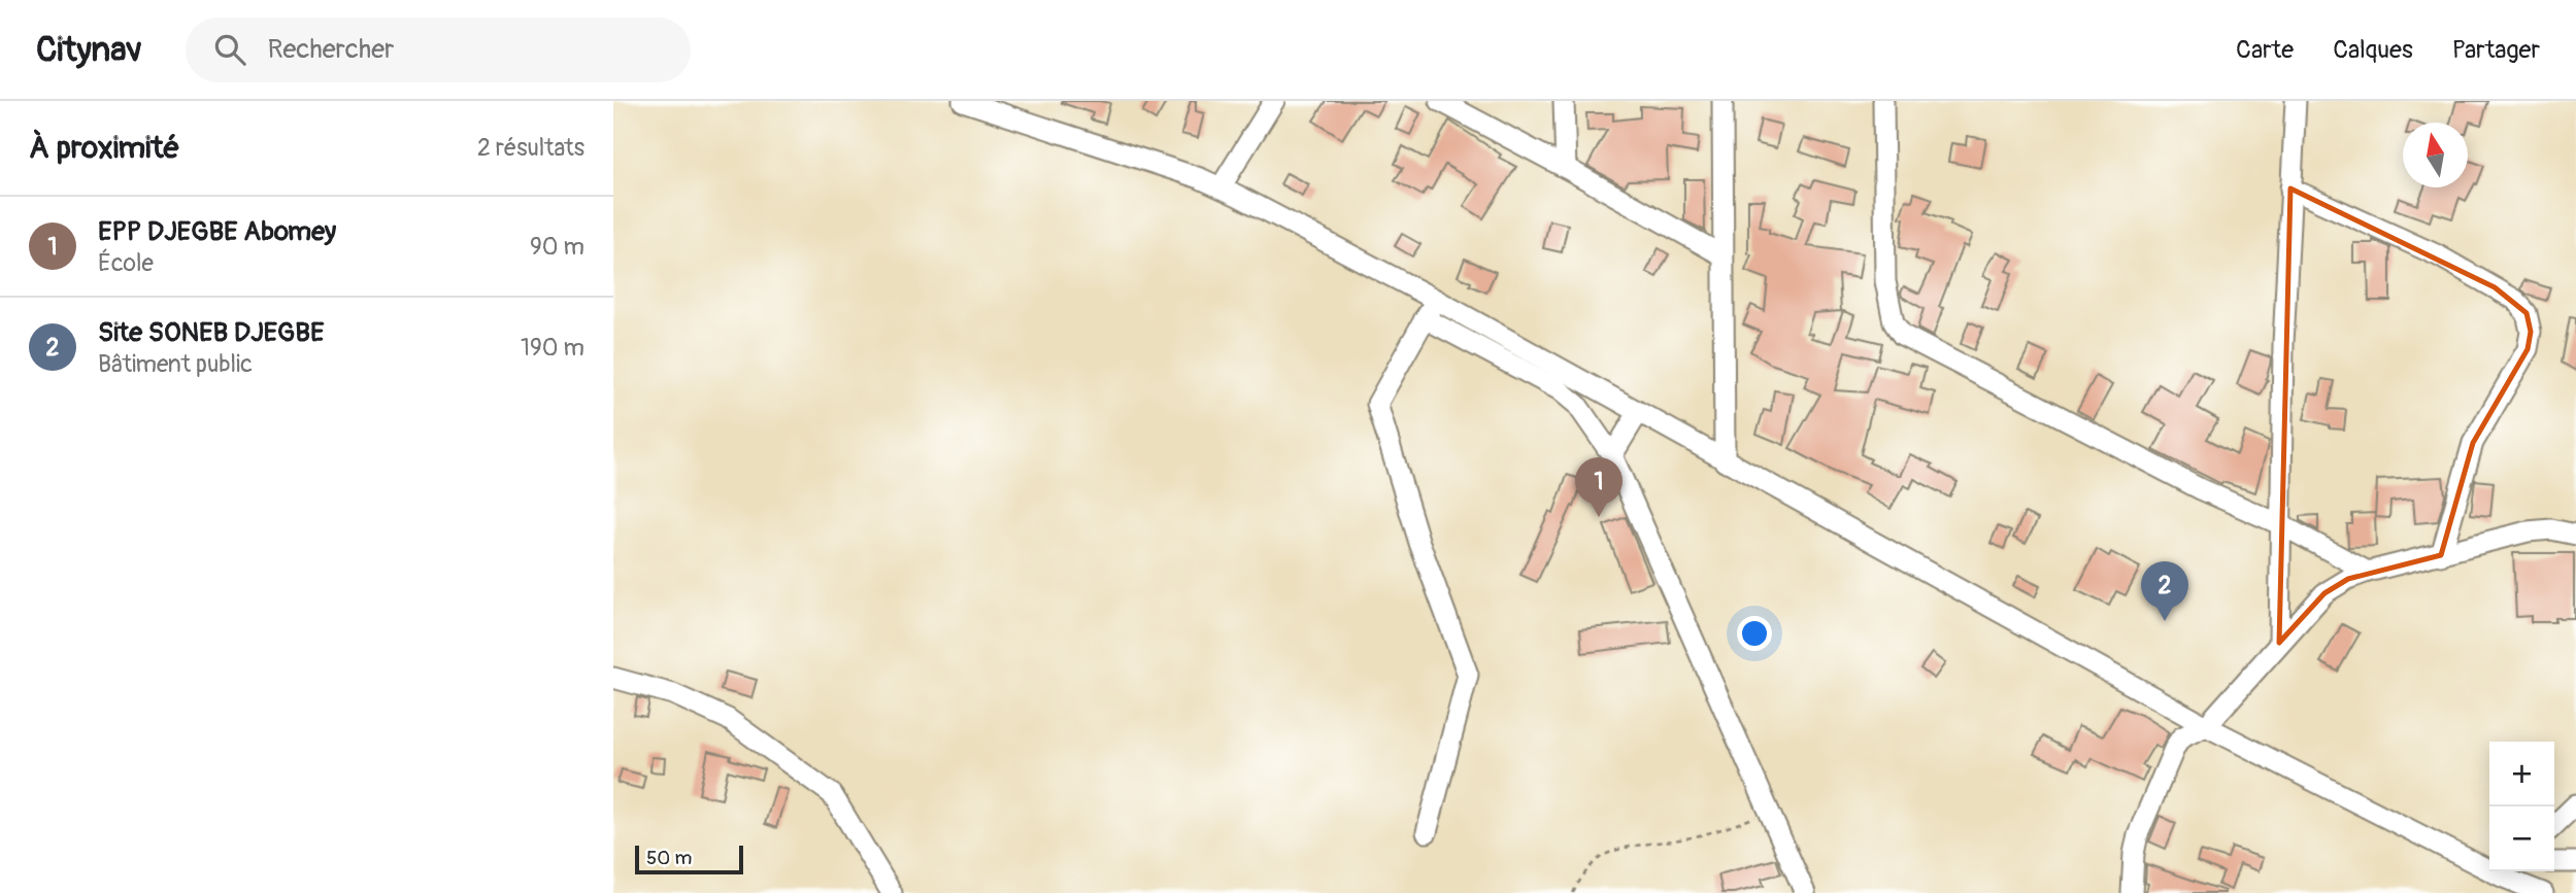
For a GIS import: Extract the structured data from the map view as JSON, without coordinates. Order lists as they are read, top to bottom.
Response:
{
  "scale_bar": "50 m",
  "north": "top",
  "page": {
    "header": "Citynav",
    "search": "Rechercher",
    "nav": ["Carte", "Calques", "Partager"],
    "heading": ["À proximité", "2 résultats"],
    "list": [
      {
        "mark": "1",
        "name": "EPP DJEGBE Abomey",
        "note": "École",
        "value": "90 m"
      },
      {
        "mark": "2",
        "name": "Site SONEB DJEGBE",
        "note": "Bâtiment public",
        "value": "190 m"
      }
    ],
    "pins": ["1", "2"],
    "map_buttons": ["+", "−"],
    "scale": "50 m"
  }
}
